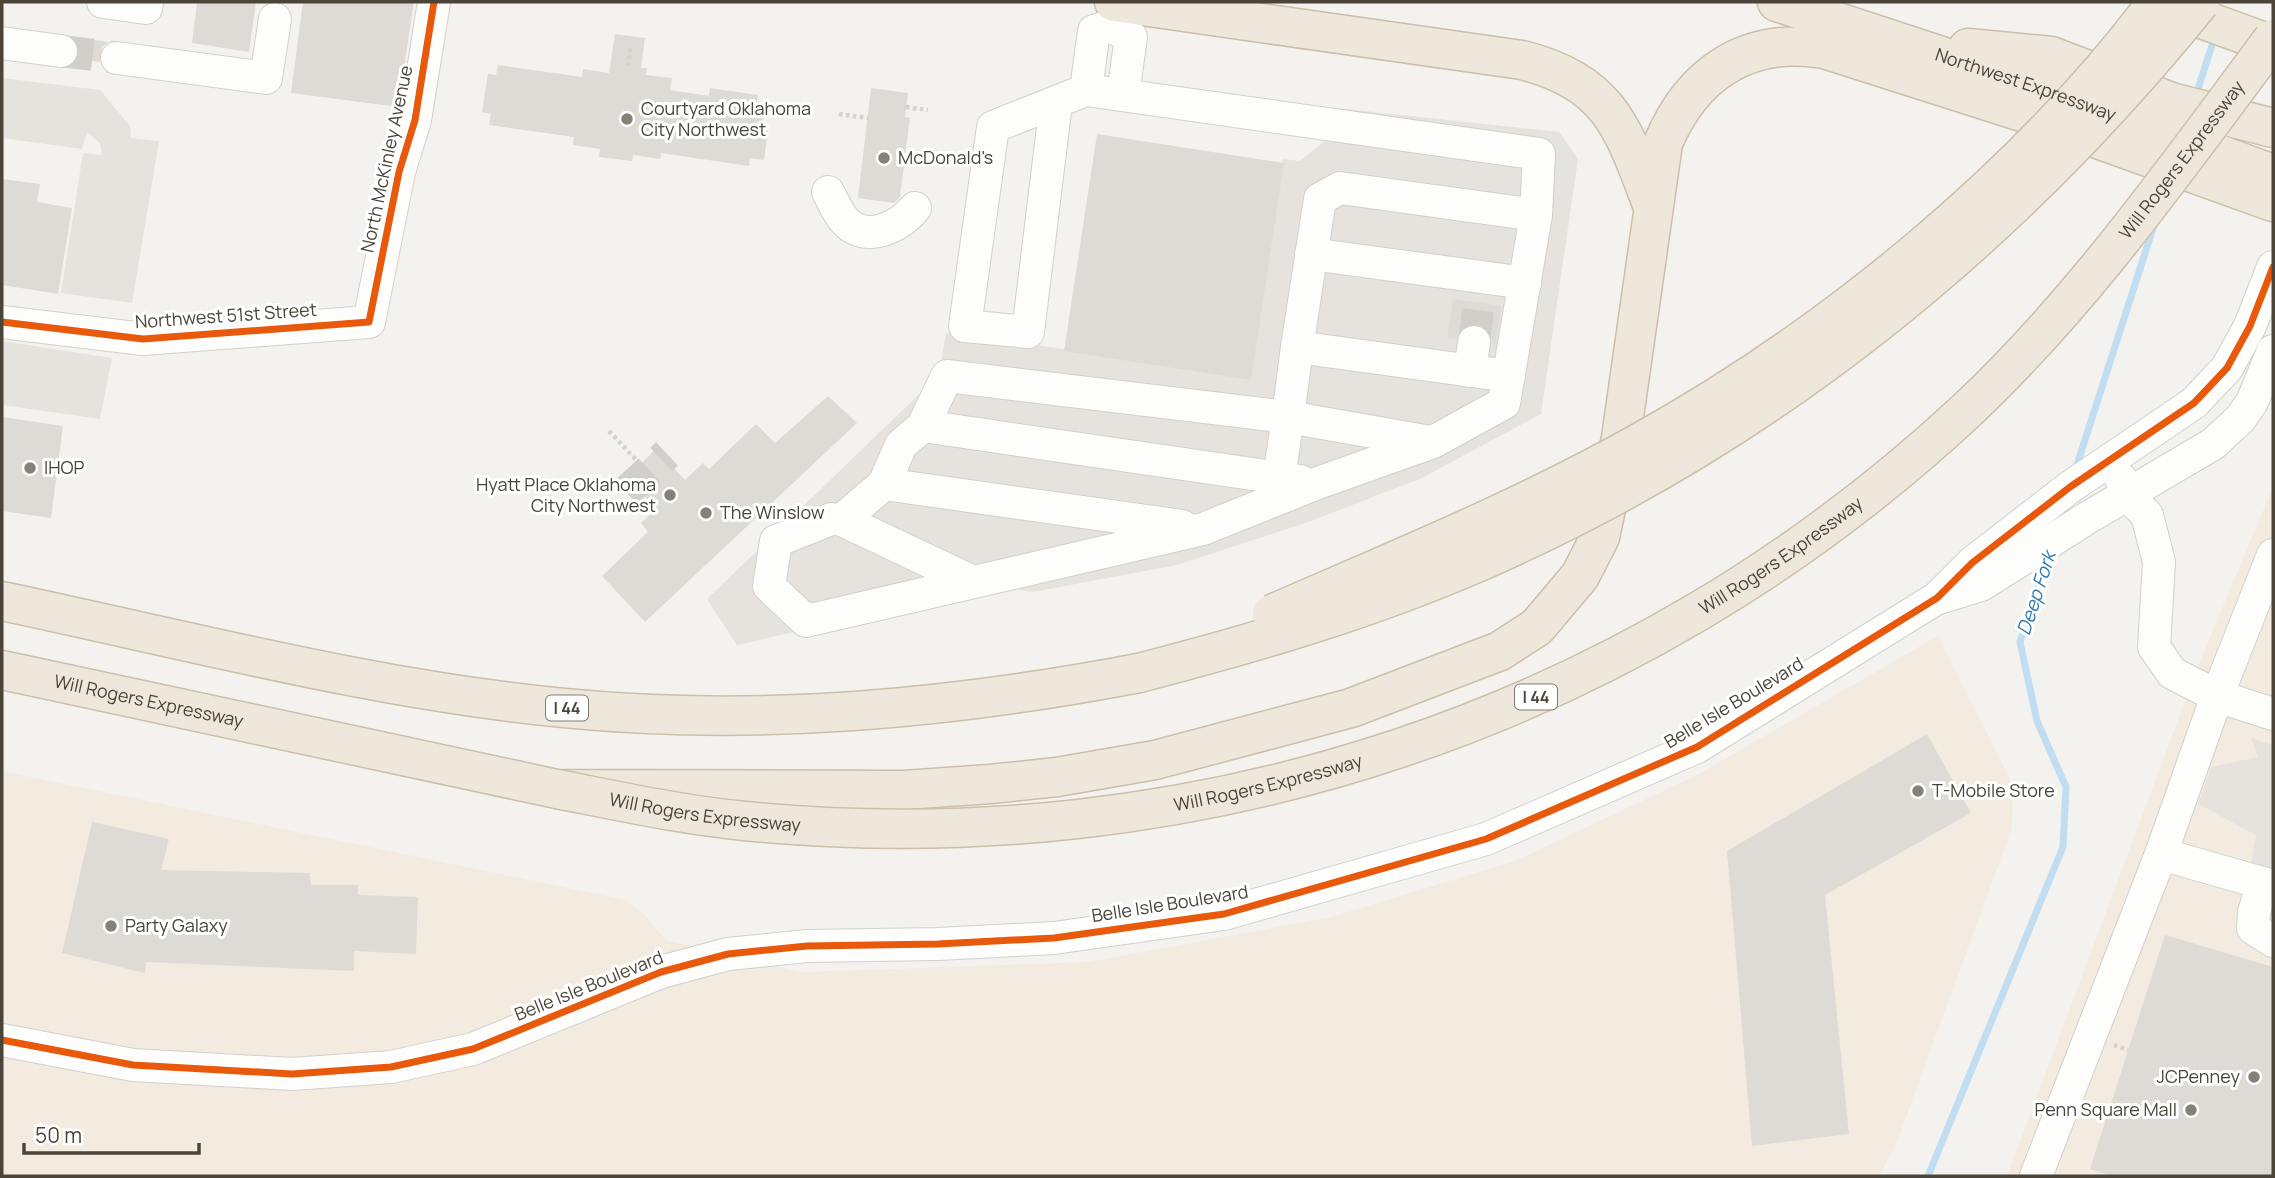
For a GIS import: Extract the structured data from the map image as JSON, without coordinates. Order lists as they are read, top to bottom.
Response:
{
  "streets": {
    "highway": ["Will Rogers Expressway", "I 44"],
    "street": ["North McKinley Avenue", "Northwest 51st Street", "Belle Isle Boulevard"]
  },
  "crossings": [
    ["North McKinley Avenue", "Northwest 51st Street"]
  ],
  "water": ["Deep Fork"],
  "places": [
    "Courtyard Oklahoma City Northwest",
    "McDonald's",
    "IHOP",
    "Hyatt Place Oklahoma City Northwest",
    "The Winslow",
    "T-Mobile Store",
    "Party Galaxy",
    "JCPenney",
    "Penn Square Mall"
  ],
  "scale_bar": "50 m"
}
